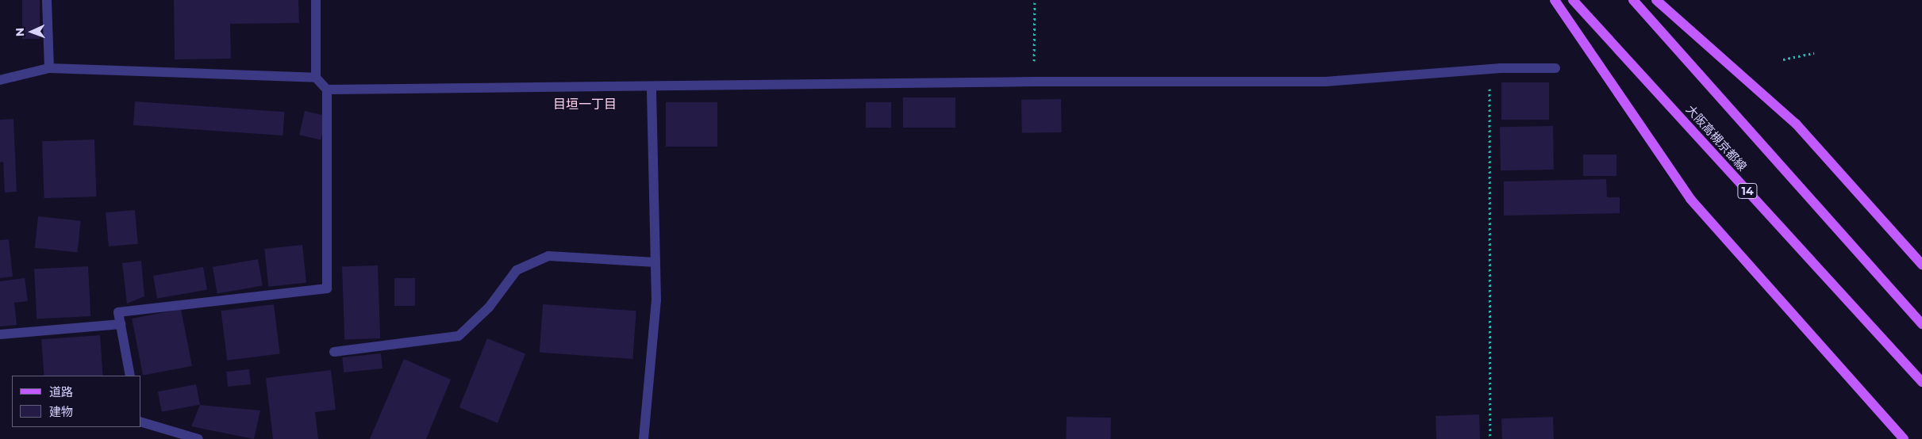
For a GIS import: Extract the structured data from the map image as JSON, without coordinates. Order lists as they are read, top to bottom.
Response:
{
  "streets": {
    "main road": ["大阪高槻京都線", "14"]
  },
  "districts": ["目垣一丁目"],
  "legend": ["道路", "建物"],
  "north": "left"
}
